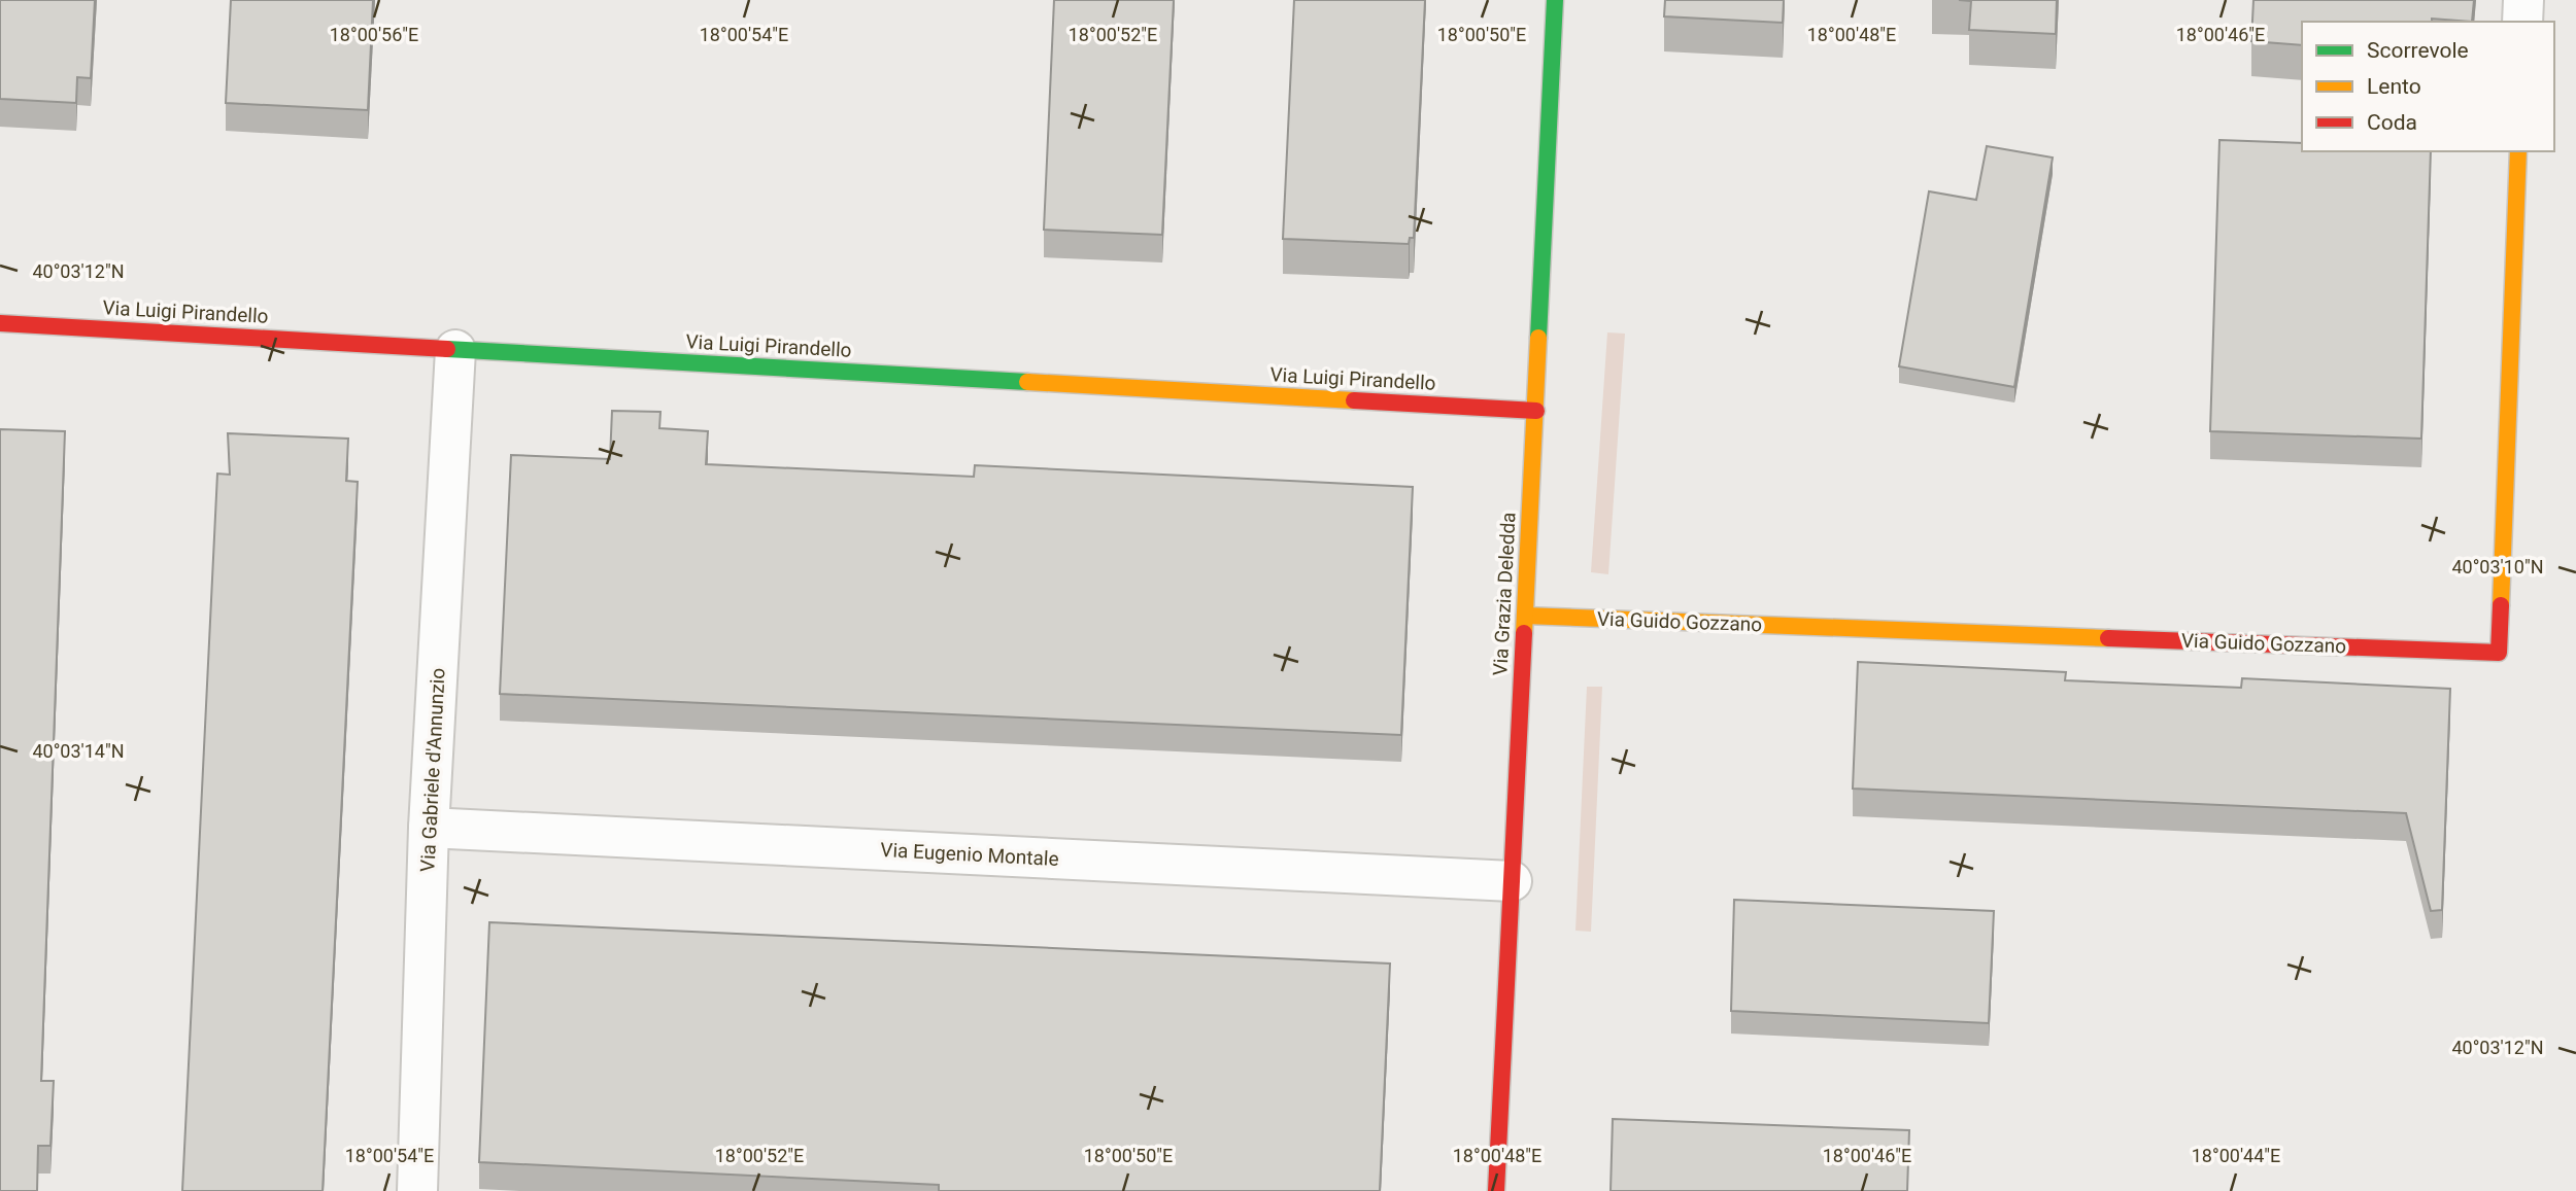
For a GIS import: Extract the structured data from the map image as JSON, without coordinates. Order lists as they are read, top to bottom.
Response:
{
  "streets": {
    "street": [
      "Via Luigi Pirandello",
      "Via Grazia Deledda",
      "Via Guido Gozzano",
      "Via Gabriele d'Annunzio",
      "Via Eugenio Montale"
    ]
  },
  "crossings": [
    ["Via Luigi Pirandello", "Via Grazia Deledda"],
    ["Via Luigi Pirandello", "Via Gabriele d'Annunzio"],
    ["Via Grazia Deledda", "Via Guido Gozzano"],
    ["Via Grazia Deledda", "Via Eugenio Montale"],
    ["Via Gabriele d'Annunzio", "Via Eugenio Montale"]
  ],
  "legend": ["Scorrevole", "Lento", "Coda"],
  "coordinates": [
    "18°00'56\"E",
    "18°00'54\"E",
    "18°00'52\"E",
    "18°00'50\"E",
    "18°00'48\"E",
    "18°00'46\"E",
    "40°03'12\"N",
    "40°03'10\"N",
    "40°03'14\"N",
    "18°00'44\"E"
  ]
}
